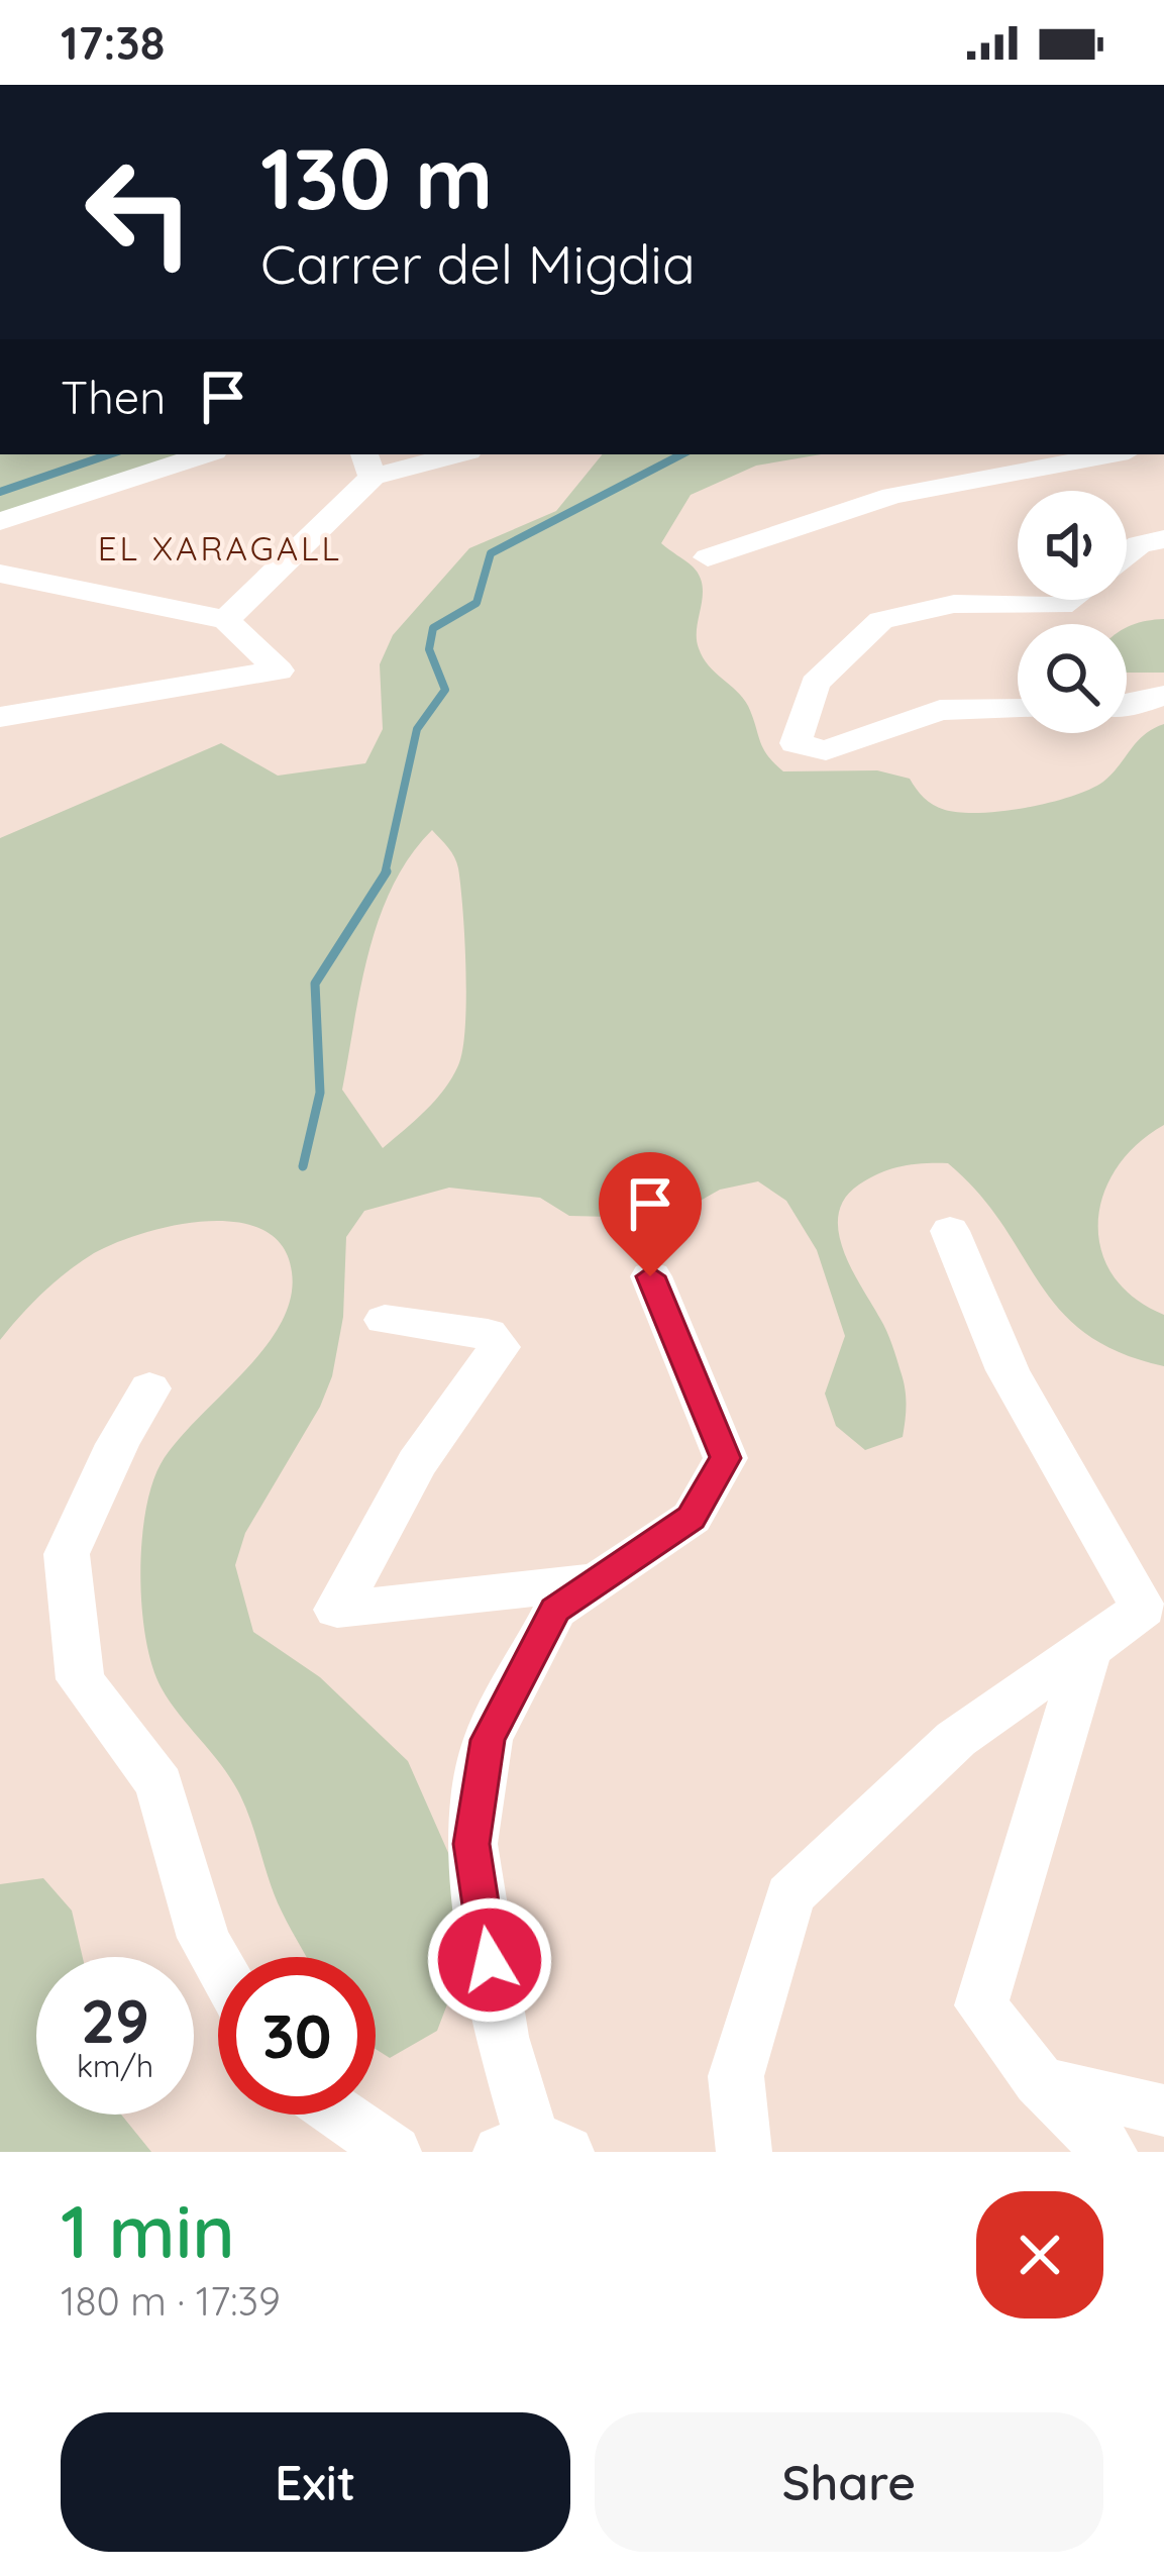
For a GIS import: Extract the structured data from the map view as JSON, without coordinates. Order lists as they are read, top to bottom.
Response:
{
  "districts": ["EL XARAGALL"],
  "page": {
    "status": "17:38",
    "turn": ["130 m", "Carrer del Migdia"],
    "then": "Then",
    "speed": "29 km/h",
    "limit": "30",
    "heading": ["1 min", "180 m · 17:39"],
    "buttons": ["Exit", "Share"]
  }
}
